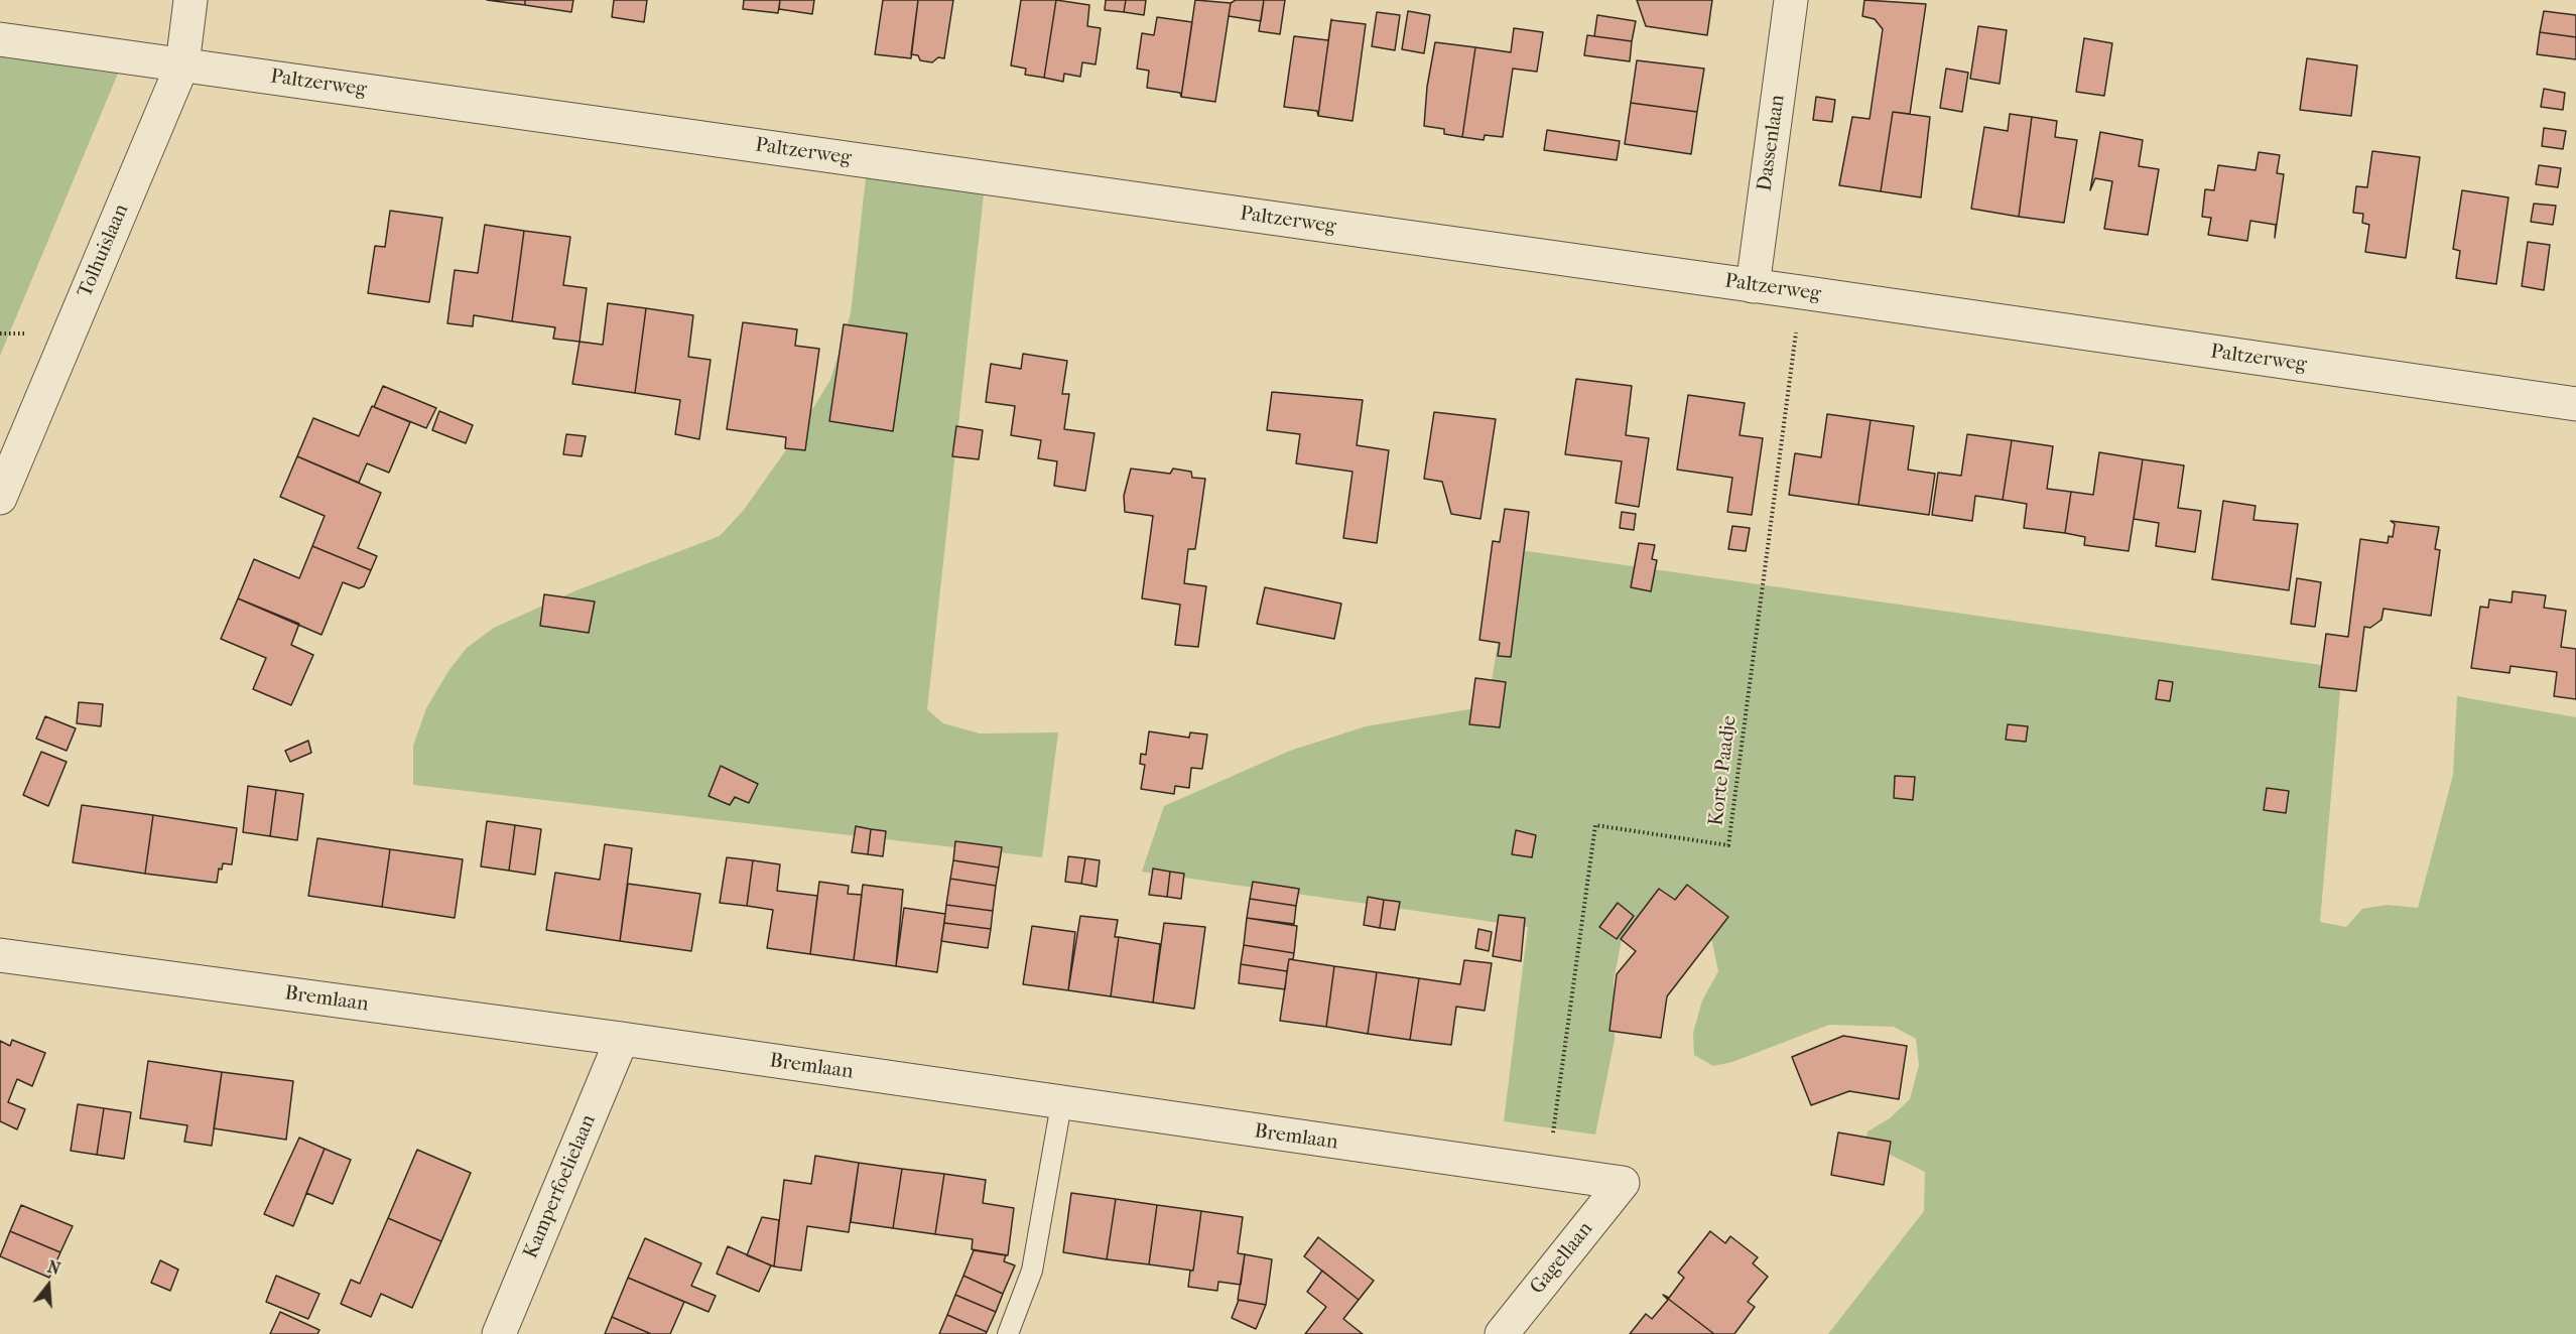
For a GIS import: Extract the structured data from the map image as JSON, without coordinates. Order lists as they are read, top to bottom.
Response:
{
  "streets": {
    "street": [
      "Paltzerweg",
      "Dassenlaan",
      "Tolhuislaan",
      "Bremlaan",
      "Kamperfoelielaan",
      "Gagellaan"
    ],
    "path": ["Korte Paadje"]
  },
  "crossings": [
    ["Paltzerweg", "Dassenlaan"],
    ["Paltzerweg", "Tolhuislaan"],
    ["Paltzerweg", "Korte Paadje"],
    ["Korte Paadje", "Bremlaan"],
    ["Bremlaan", "Kamperfoelielaan"],
    ["Bremlaan", "Gagellaan"]
  ],
  "north": "top"
}
